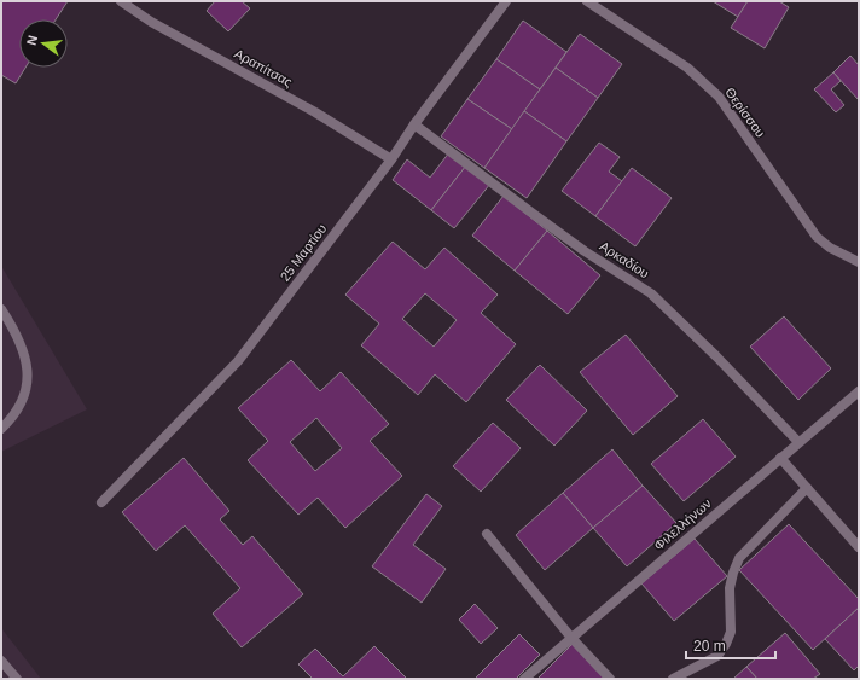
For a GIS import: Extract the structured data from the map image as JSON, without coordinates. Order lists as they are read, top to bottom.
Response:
{
  "streets": {
    "street": [
      "Αραπίτσας",
      "Θερίσσου",
      "25 Μαρτίου",
      "Αρκαδίου",
      "Φιλελλήνων"
    ]
  },
  "crossings": [
    ["Αραπίτσας", "25 Μαρτίου"],
    ["25 Μαρτίου", "Αρκαδίου"],
    ["Αρκαδίου", "Φιλελλήνων"]
  ],
  "scale_bar": "20 m",
  "north": "left"
}
